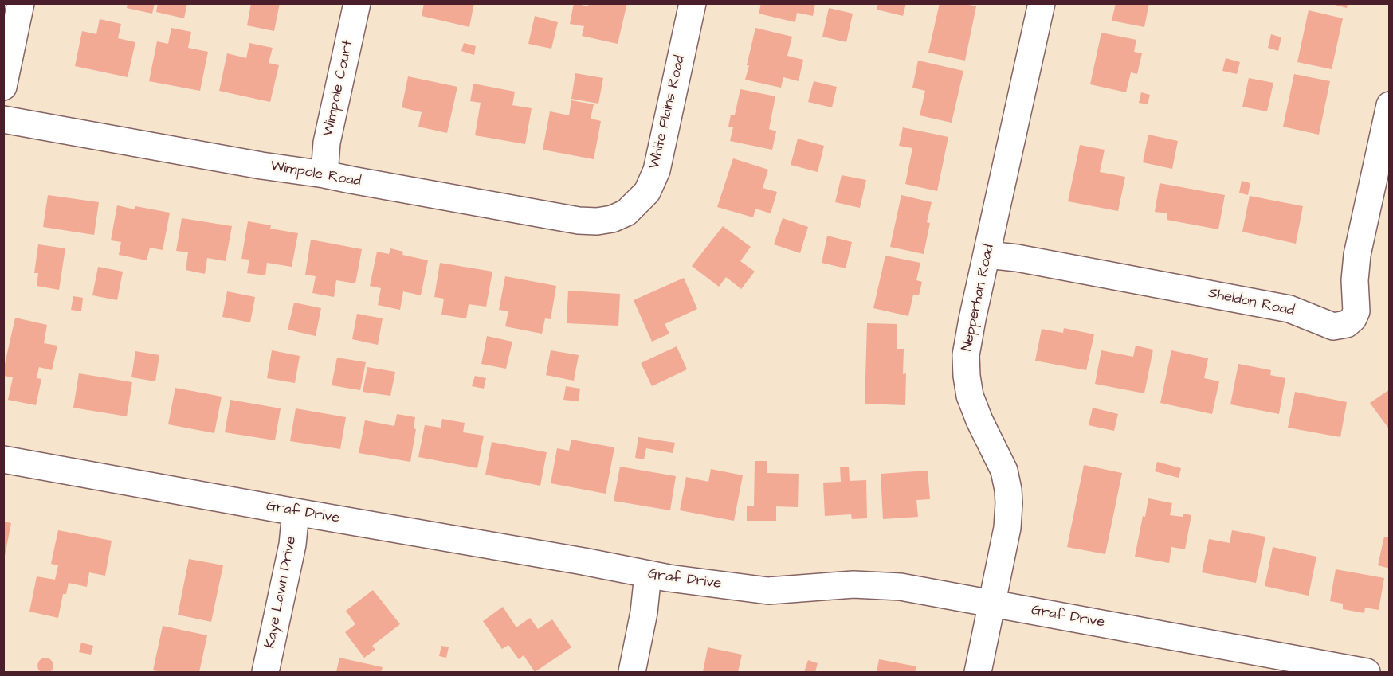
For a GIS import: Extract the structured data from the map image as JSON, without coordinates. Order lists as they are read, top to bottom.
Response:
{
  "streets": {
    "street": [
      "Wimpole Court",
      "White Plains Road",
      "Wimpole Road",
      "Nepperhan Road",
      "Sheldon Road",
      "Graf Drive",
      "Kaye Lawn Drive"
    ]
  },
  "crossings": [
    ["Wimpole Court", "Wimpole Road"],
    ["White Plains Road", "Wimpole Road"],
    ["Nepperhan Road", "Sheldon Road"],
    ["Nepperhan Road", "Graf Drive"],
    ["Graf Drive", "Kaye Lawn Drive"]
  ]
}
